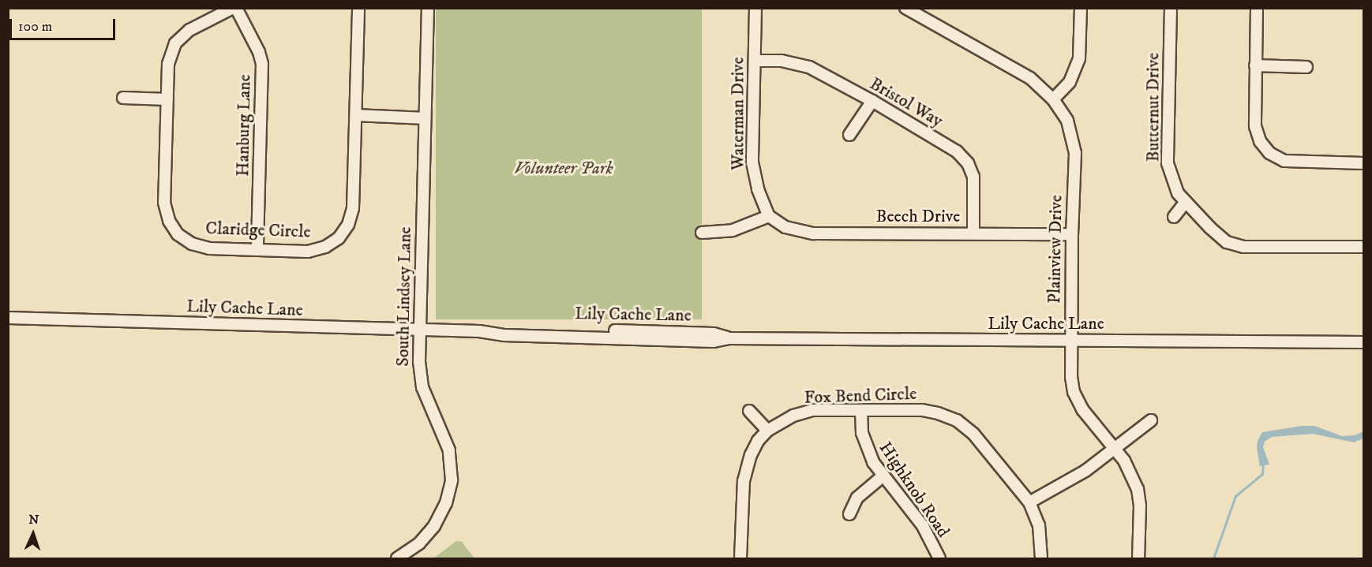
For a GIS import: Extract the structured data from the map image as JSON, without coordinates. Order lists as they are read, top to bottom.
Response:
{
  "streets": {
    "street": [
      "Bristol Way",
      "Butternut Drive",
      "Waterman Drive",
      "Hanburg Lane",
      "Beech Drive",
      "Claridge Circle",
      "Plainview Drive",
      "South Lindsey Lane",
      "Lily Cache Lane",
      "Fox Bend Circle",
      "Highknob Road"
    ]
  },
  "crossings": [
    ["Bristol Way", "Waterman Drive"],
    ["Bristol Way", "Beech Drive"],
    ["Waterman Drive", "Beech Drive"],
    ["Hanburg Lane", "Claridge Circle"],
    ["Beech Drive", "Plainview Drive"],
    ["Plainview Drive", "Lily Cache Lane"],
    ["South Lindsey Lane", "Lily Cache Lane"],
    ["Fox Bend Circle", "Highknob Road"]
  ],
  "parks": ["Volunteer Park"],
  "scale_bar": "100 m",
  "north": "top"
}
